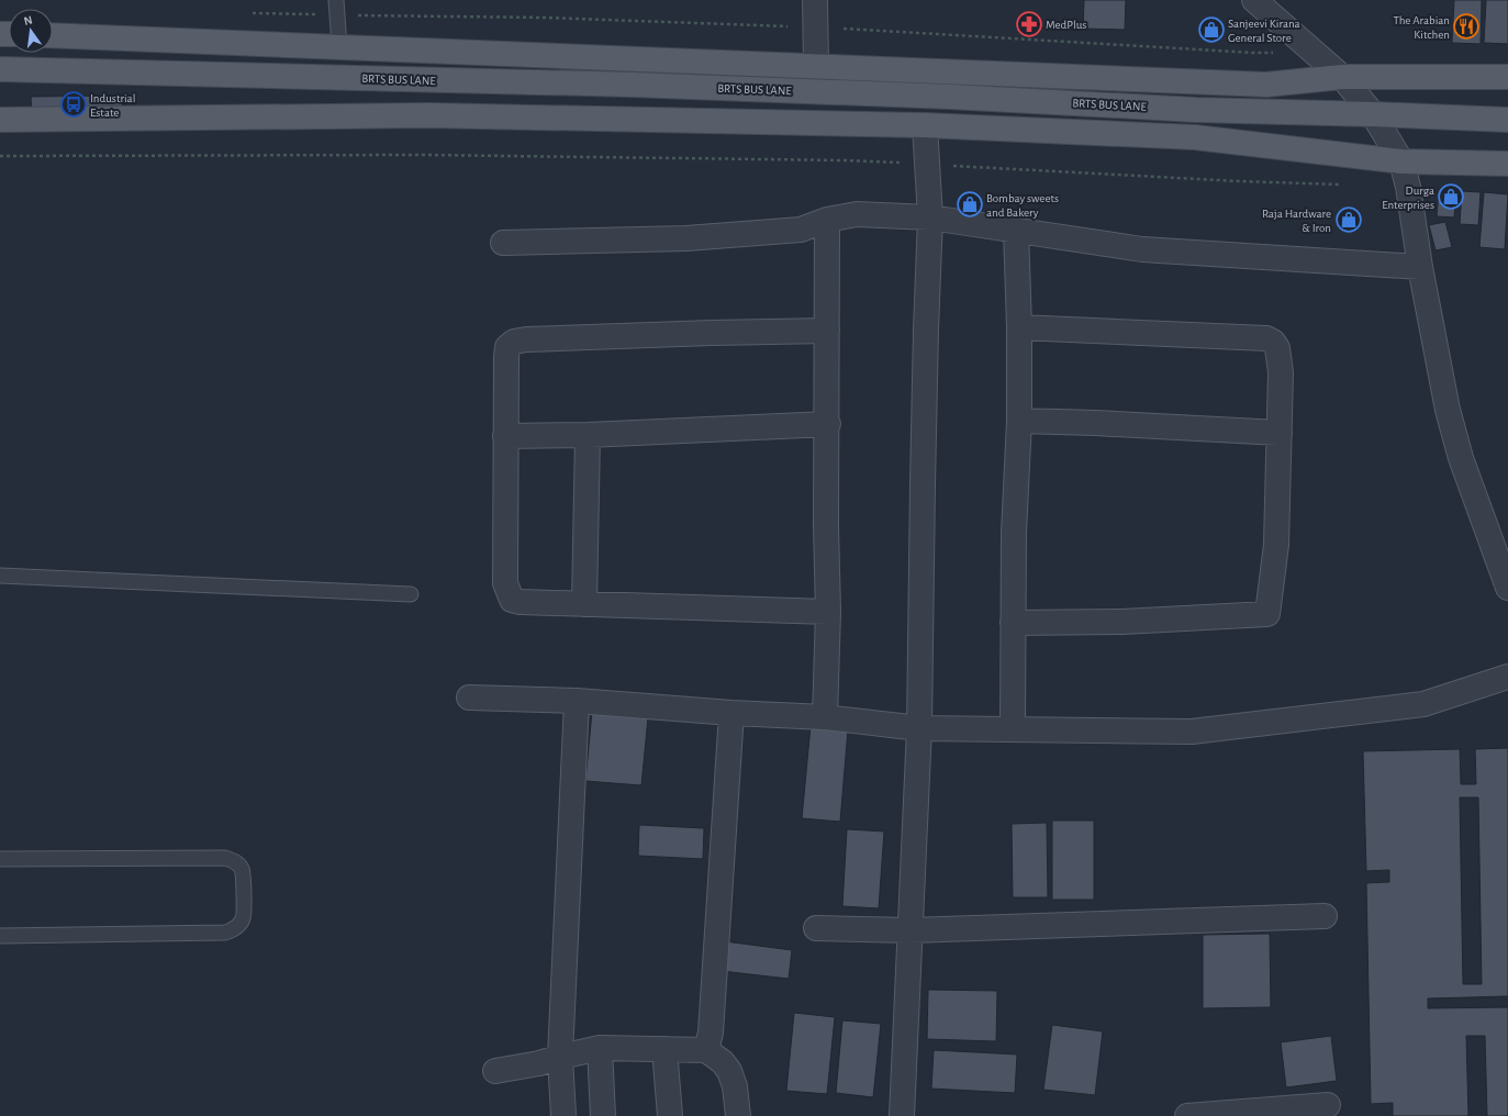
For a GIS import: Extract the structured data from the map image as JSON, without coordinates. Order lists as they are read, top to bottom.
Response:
{
  "streets": {
    "main road": ["BRTS BUS LANE"]
  },
  "places": {
    "pharmacy": ["MedPlus"],
    "restaurant": ["The Arabian Kitchen"],
    "shop": [
      "Sanjeevi Kirana General Store",
      "Durga Enterprises",
      "Bombay sweets and Bakery",
      "Raja Hardware & Iron"
    ],
    "bus stop": ["Industrial Estate"]
  },
  "north": "top"
}
